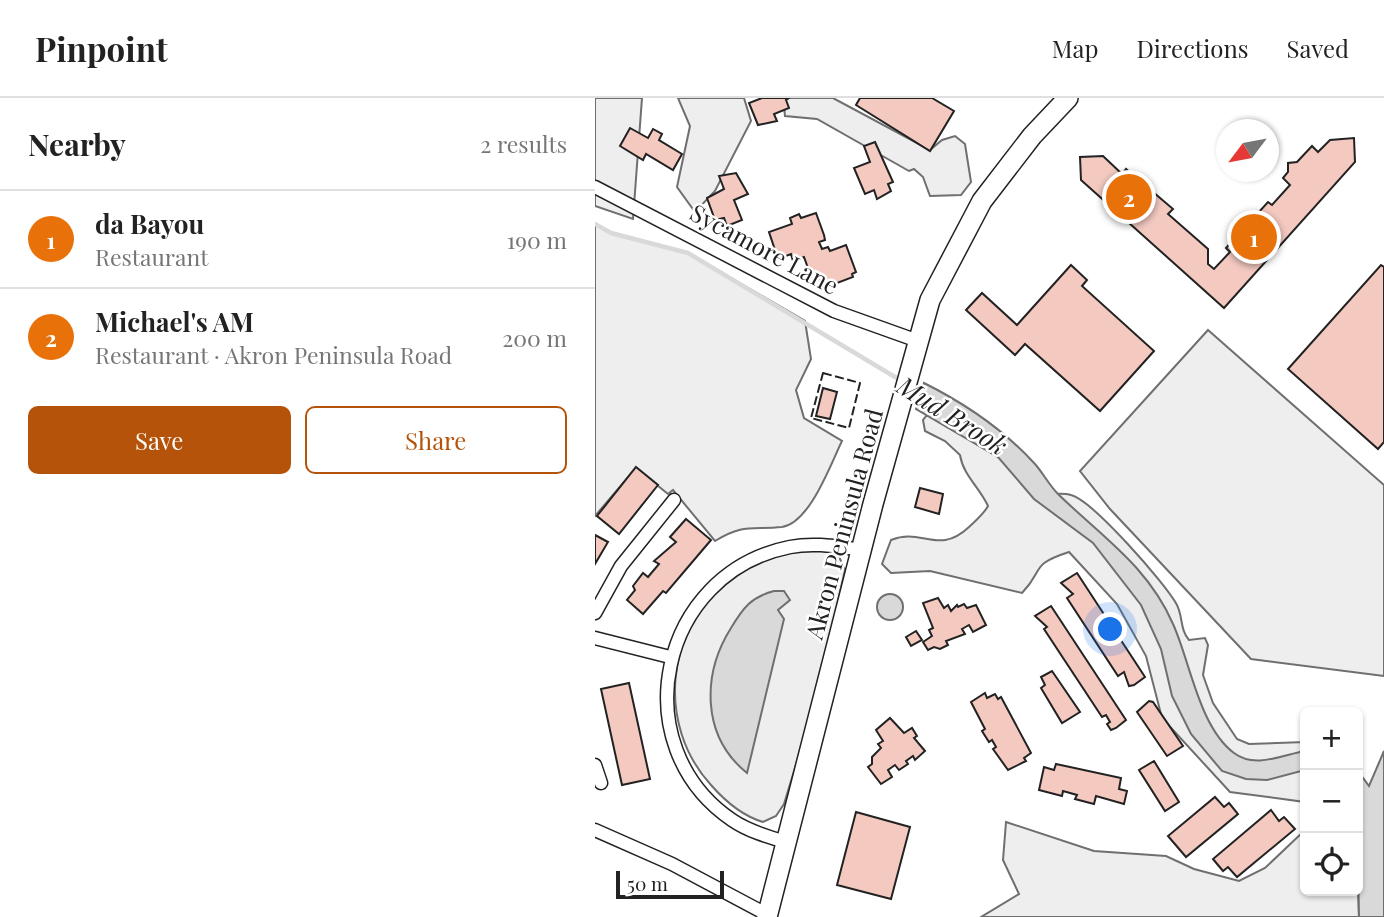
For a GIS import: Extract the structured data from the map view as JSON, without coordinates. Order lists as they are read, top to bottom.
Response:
{
  "streets": {
    "street": ["Sycamore Lane", "Akron Peninsula Road"]
  },
  "crossings": [
    ["Sycamore Lane", "Akron Peninsula Road"]
  ],
  "water": ["Mud Brook"],
  "scale_bar": "50 m",
  "north": "bottom left",
  "page": {
    "header": "Pinpoint",
    "nav": ["Map", "Directions", "Saved"],
    "heading": ["Nearby", "2 results"],
    "pins": ["2", "1"],
    "list": [
      {
        "mark": "1",
        "name": "da Bayou",
        "note": "Restaurant",
        "value": "190 m"
      },
      {
        "mark": "2",
        "name": "Michael's AM",
        "note": "Restaurant · Akron Peninsula Road",
        "value": "200 m"
      }
    ],
    "buttons": ["Save", "Share"],
    "map_buttons": ["+", "−"],
    "scale": "50 m"
  }
}
